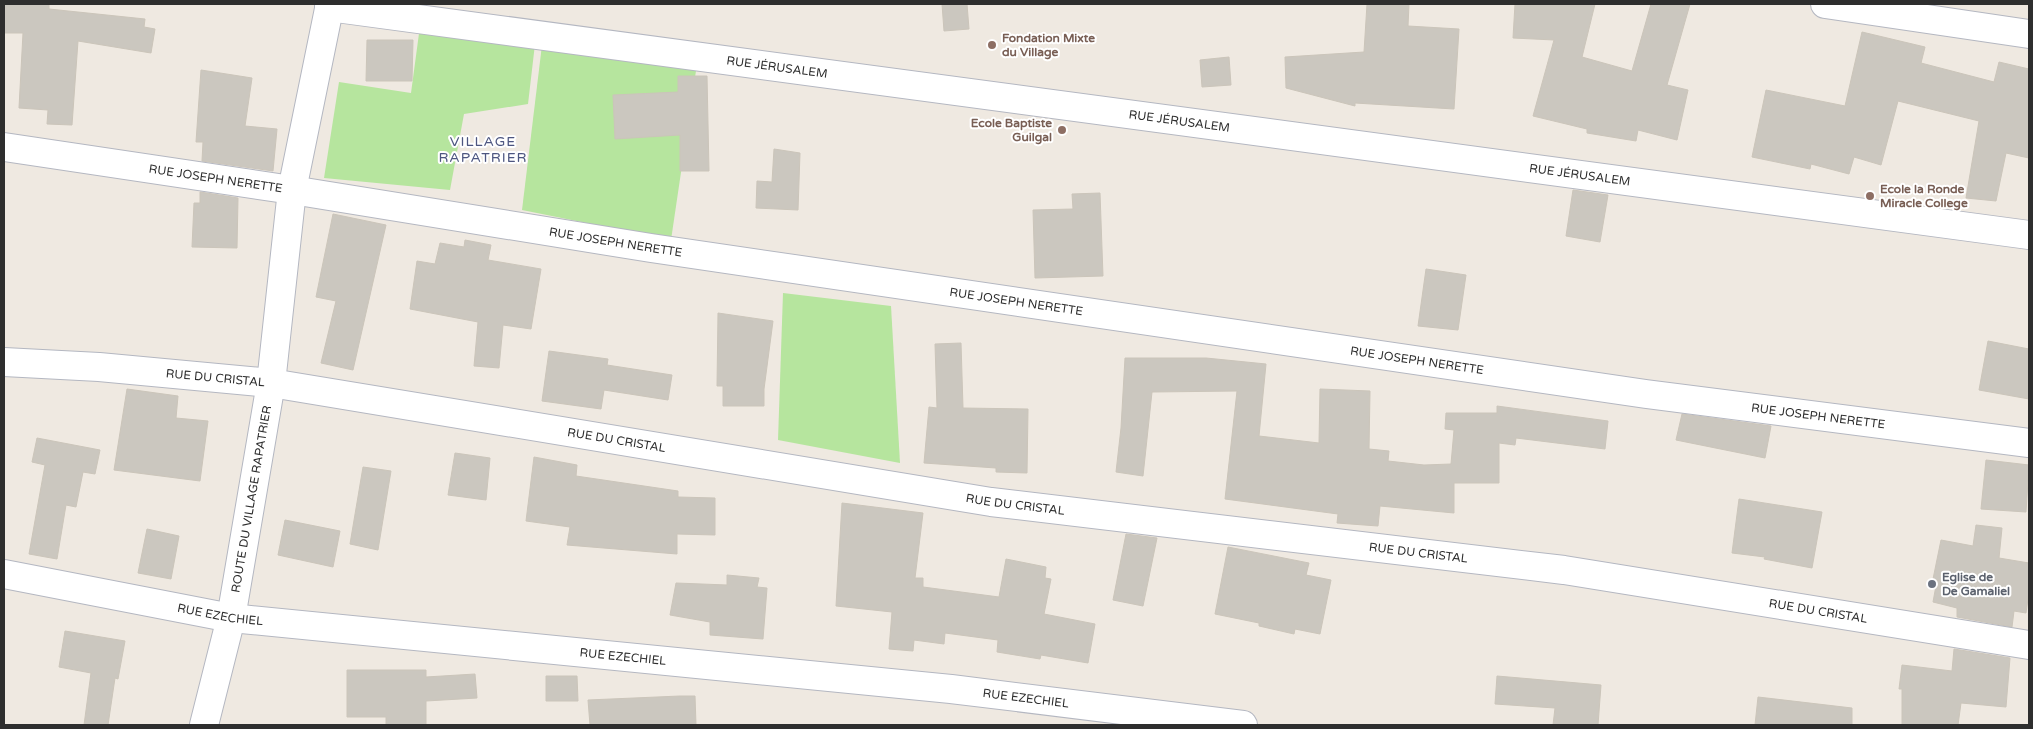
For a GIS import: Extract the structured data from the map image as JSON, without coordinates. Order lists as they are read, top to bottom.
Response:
{
  "streets": {
    "street": [
      "RUE JÉRUSALEM",
      "RUE JOSEPH NERETTE",
      "RUE DU CRISTAL",
      "ROUTE DU VILLAGE RAPATRIER",
      "RUE EZECHIEL"
    ]
  },
  "crossings": [
    ["RUE JÉRUSALEM", "ROUTE DU VILLAGE RAPATRIER"],
    ["RUE JOSEPH NERETTE", "ROUTE DU VILLAGE RAPATRIER"],
    ["RUE DU CRISTAL", "ROUTE DU VILLAGE RAPATRIER"],
    ["ROUTE DU VILLAGE RAPATRIER", "RUE EZECHIEL"]
  ],
  "districts": ["VILLAGE RAPATRIER"],
  "places": [
    "Fondation Mixte du Village",
    "Ecole Baptiste Guilgal",
    "Ecole la Ronde Miracle College",
    "Eglise de De Gamaliel"
  ]
}
